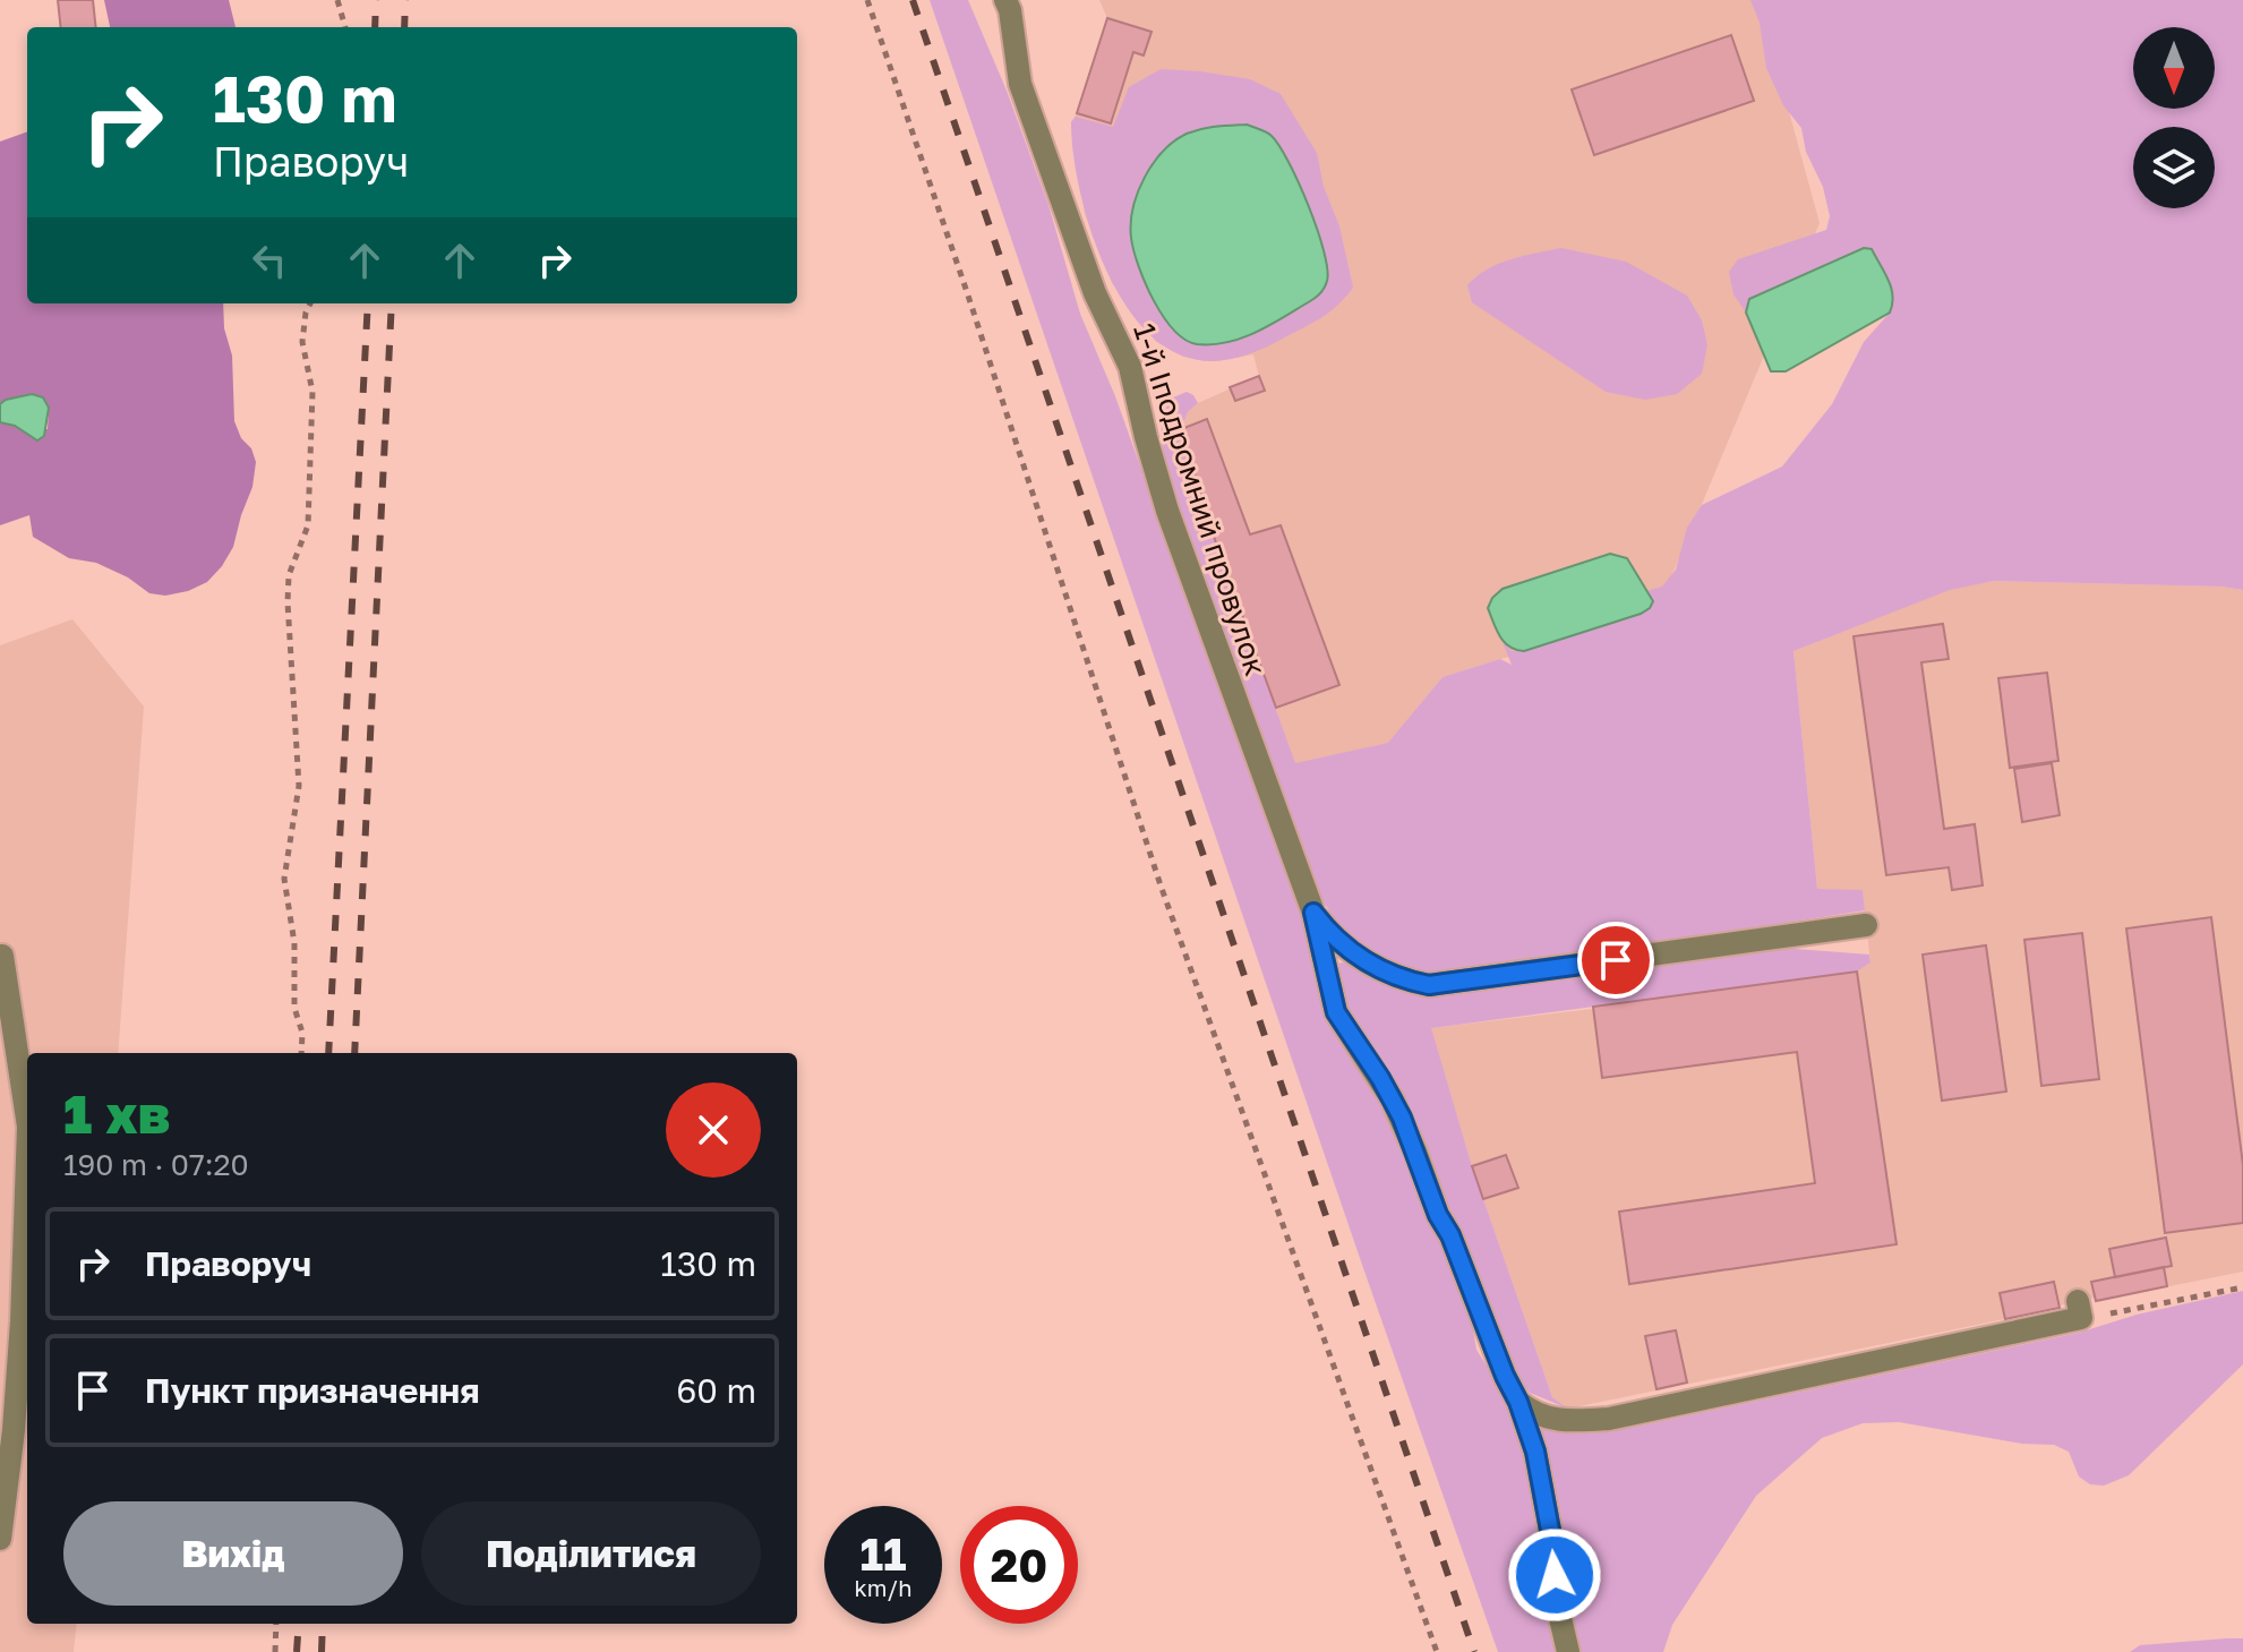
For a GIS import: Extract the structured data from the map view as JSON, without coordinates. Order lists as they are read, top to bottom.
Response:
{
  "streets": {
    "lane": ["1-й Іподромний провулок"]
  },
  "north": "bottom",
  "page": {
    "turn": ["130 m", "Праворуч"],
    "heading": ["1 хв", "190 m · 07:20"],
    "list": [
      {
        "name": "Праворуч",
        "value": "130 m"
      },
      {
        "name": "Пункт призначення",
        "value": "60 m"
      }
    ],
    "buttons": ["Вихід", "Поділитися"],
    "speed": "11 km/h",
    "limit": "20"
  }
}
